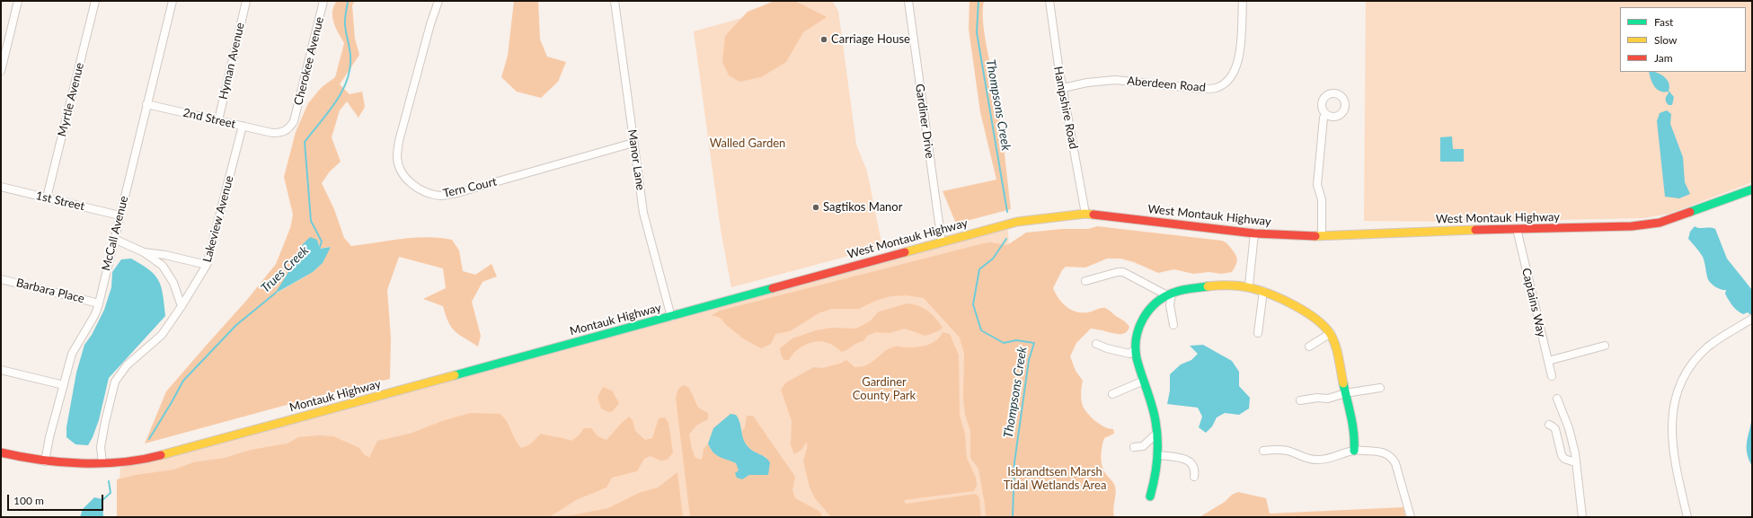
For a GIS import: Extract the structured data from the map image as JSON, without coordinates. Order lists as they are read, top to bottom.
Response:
{
  "streets": {
    "main road": ["West Montauk Highway", "Montauk Highway"],
    "street": [
      "Hyman Avenue",
      "Cherokee Avenue",
      "Aberdeen Road",
      "Myrtle Avenue",
      "Hampshire Road",
      "2nd Street",
      "Gardiner Drive",
      "Manor Lane",
      "Tern Court",
      "1st Street",
      "Lakeview Avenue",
      "McCall Avenue",
      "Barbara Place",
      "Captains Way"
    ]
  },
  "crossings": [
    ["Hyman Avenue", "2nd Street"],
    ["Cherokee Avenue", "2nd Street"],
    ["Aberdeen Road", "Hampshire Road"],
    ["Myrtle Avenue", "1st Street"],
    ["Hampshire Road", "West Montauk Highway"],
    ["2nd Street", "Lakeview Avenue"],
    ["2nd Street", "McCall Avenue"],
    ["Gardiner Drive", "West Montauk Highway"],
    ["Manor Lane", "Tern Court"],
    ["Manor Lane", "West Montauk Highway"],
    ["Manor Lane", "Montauk Highway"],
    ["1st Street", "McCall Avenue"],
    ["West Montauk Highway", "Captains Way"],
    ["West Montauk Highway", "Montauk Highway"],
    ["Lakeview Avenue", "Montauk Highway"],
    ["McCall Avenue", "Barbara Place"],
    ["McCall Avenue", "Montauk Highway"]
  ],
  "water": ["Thompsons Creek", "Trues Creek"],
  "parks": ["Walled Garden", "Gardiner County Park", "Isbrandtsen Marsh Tidal Wetlands Area"],
  "places": ["Carriage House", "Sagtikos Manor"],
  "legend": ["Fast", "Slow", "Jam"],
  "scale_bar": "100 m"
}
